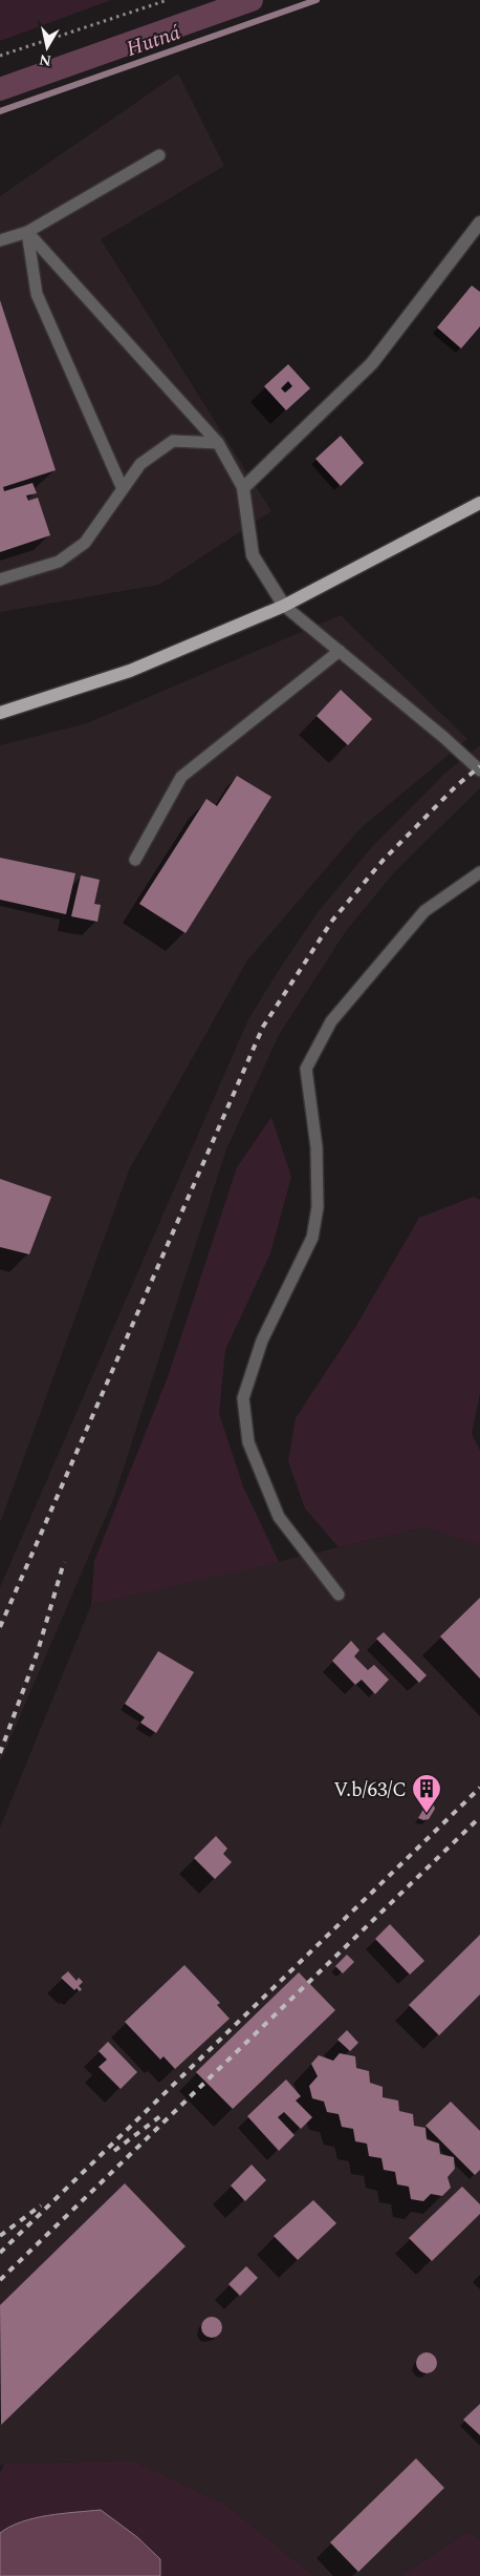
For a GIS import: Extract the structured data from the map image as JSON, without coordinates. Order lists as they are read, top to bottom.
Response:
{
  "water": ["Hutná"],
  "places": {
    "building": ["V.b/63/C"]
  },
  "north": "bottom"
}
